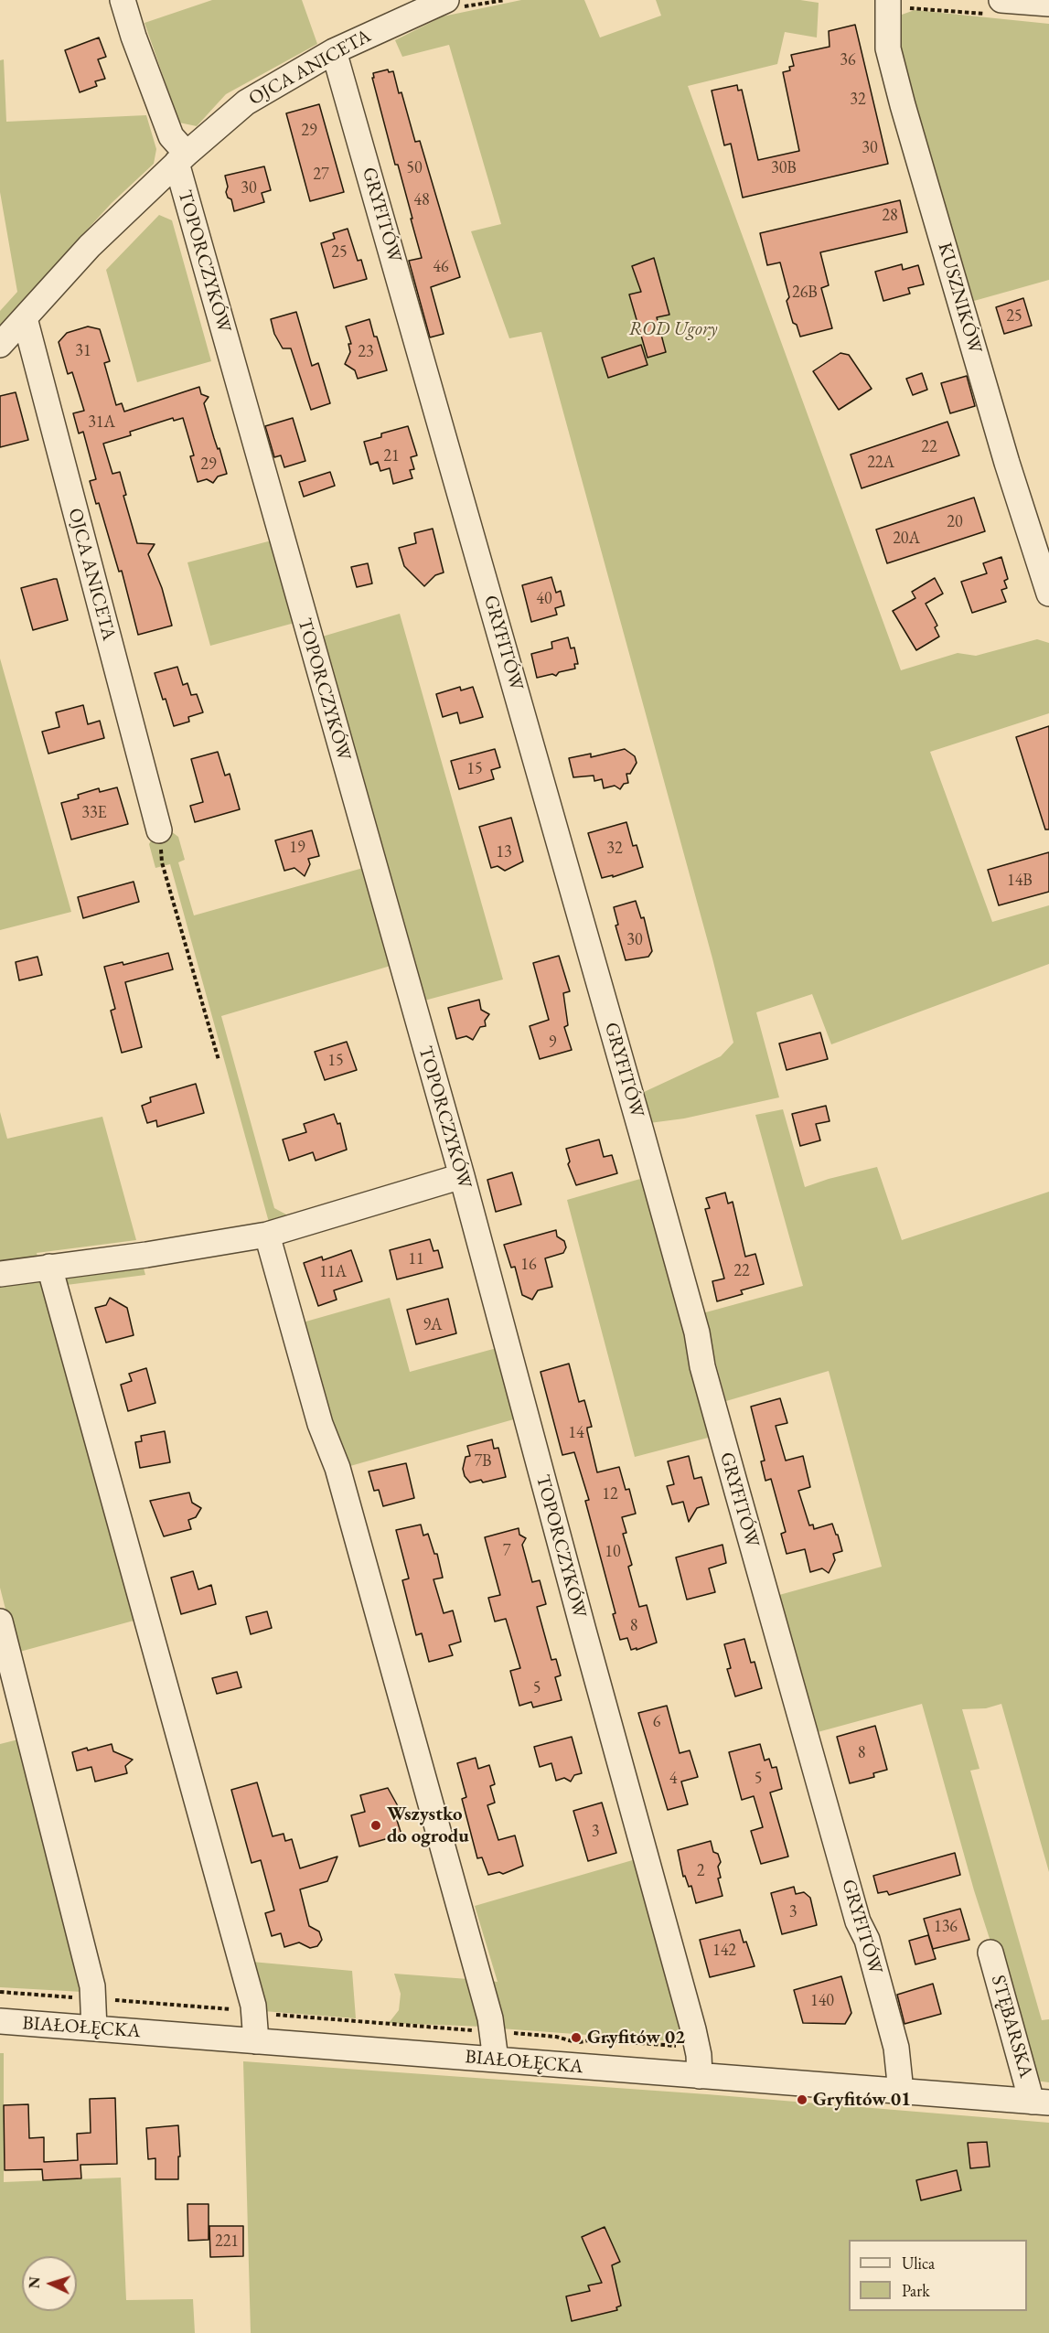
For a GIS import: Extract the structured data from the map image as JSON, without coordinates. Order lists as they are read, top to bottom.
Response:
{
  "streets": {
    "street": [
      "OJCA ANICETA",
      "GRYFITÓW",
      "TOPORCZYKÓW",
      "KUSZNIKÓW",
      "STĘBARSKA",
      "BIAŁOŁĘCKA"
    ]
  },
  "crossings": [
    ["OJCA ANICETA", "GRYFITÓW"],
    ["OJCA ANICETA", "TOPORCZYKÓW"],
    ["GRYFITÓW", "BIAŁOŁĘCKA"],
    ["TOPORCZYKÓW", "BIAŁOŁĘCKA"],
    ["STĘBARSKA", "BIAŁOŁĘCKA"]
  ],
  "parks": ["ROD Ugory"],
  "places": ["Wszystko do ogrodu", "Gryfitów 02", "Gryfitów 01"],
  "house_numbers": [
    "36",
    "32",
    "29",
    "30",
    "50",
    "30B",
    "27",
    "30",
    "48",
    "28",
    "25",
    "46",
    "26B",
    "25",
    "31",
    "23",
    "31A",
    "22",
    "21",
    "22A",
    "29",
    "20",
    "20A",
    "40",
    "15",
    "33E",
    "19",
    "32",
    "13",
    "14B",
    "30",
    "9",
    "15",
    "11",
    "16",
    "22",
    "11A",
    "9A",
    "14",
    "7B",
    "12",
    "7",
    "10",
    "8",
    "5",
    "6",
    "8",
    "4",
    "5",
    "3",
    "2",
    "3",
    "136",
    "142",
    "140",
    "221"
  ],
  "legend": ["Ulica", "Park"],
  "north": "left"
}
